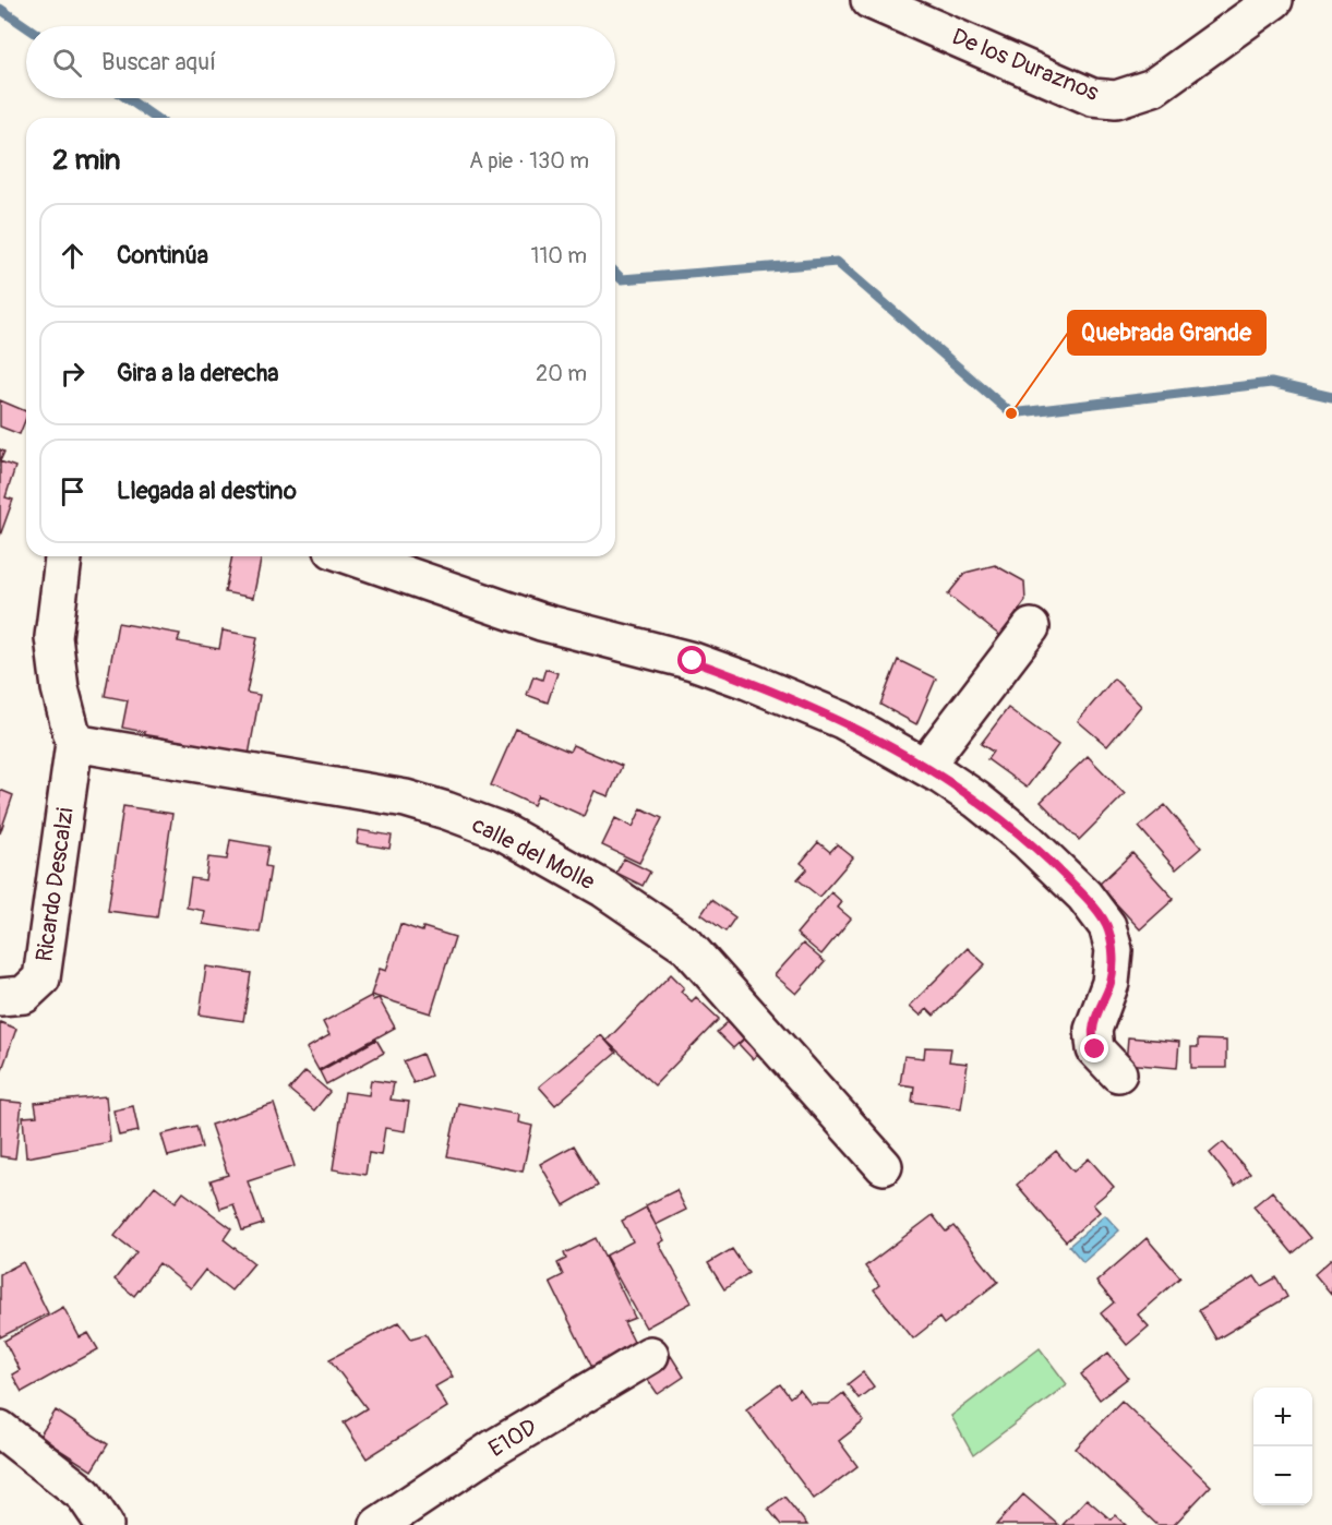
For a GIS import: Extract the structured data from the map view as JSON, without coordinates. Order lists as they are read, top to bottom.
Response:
{
  "streets": {
    "street": [
      "De los Duraznos",
      "calle del Molle",
      "Ricardo Descalzi",
      "E10D"
    ]
  },
  "crossings": [
    ["calle del Molle", "Ricardo Descalzi"]
  ],
  "places": ["Quebrada Grande"],
  "page": {
    "search": "Buscar aquí",
    "heading": ["2 min", "A pie · 130 m"],
    "list": [
      ["Continúa", "110 m"],
      ["Gira a la derecha", "20 m"],
      "Llegada al destino"
    ],
    "map_buttons": ["+", "−"]
  }
}
